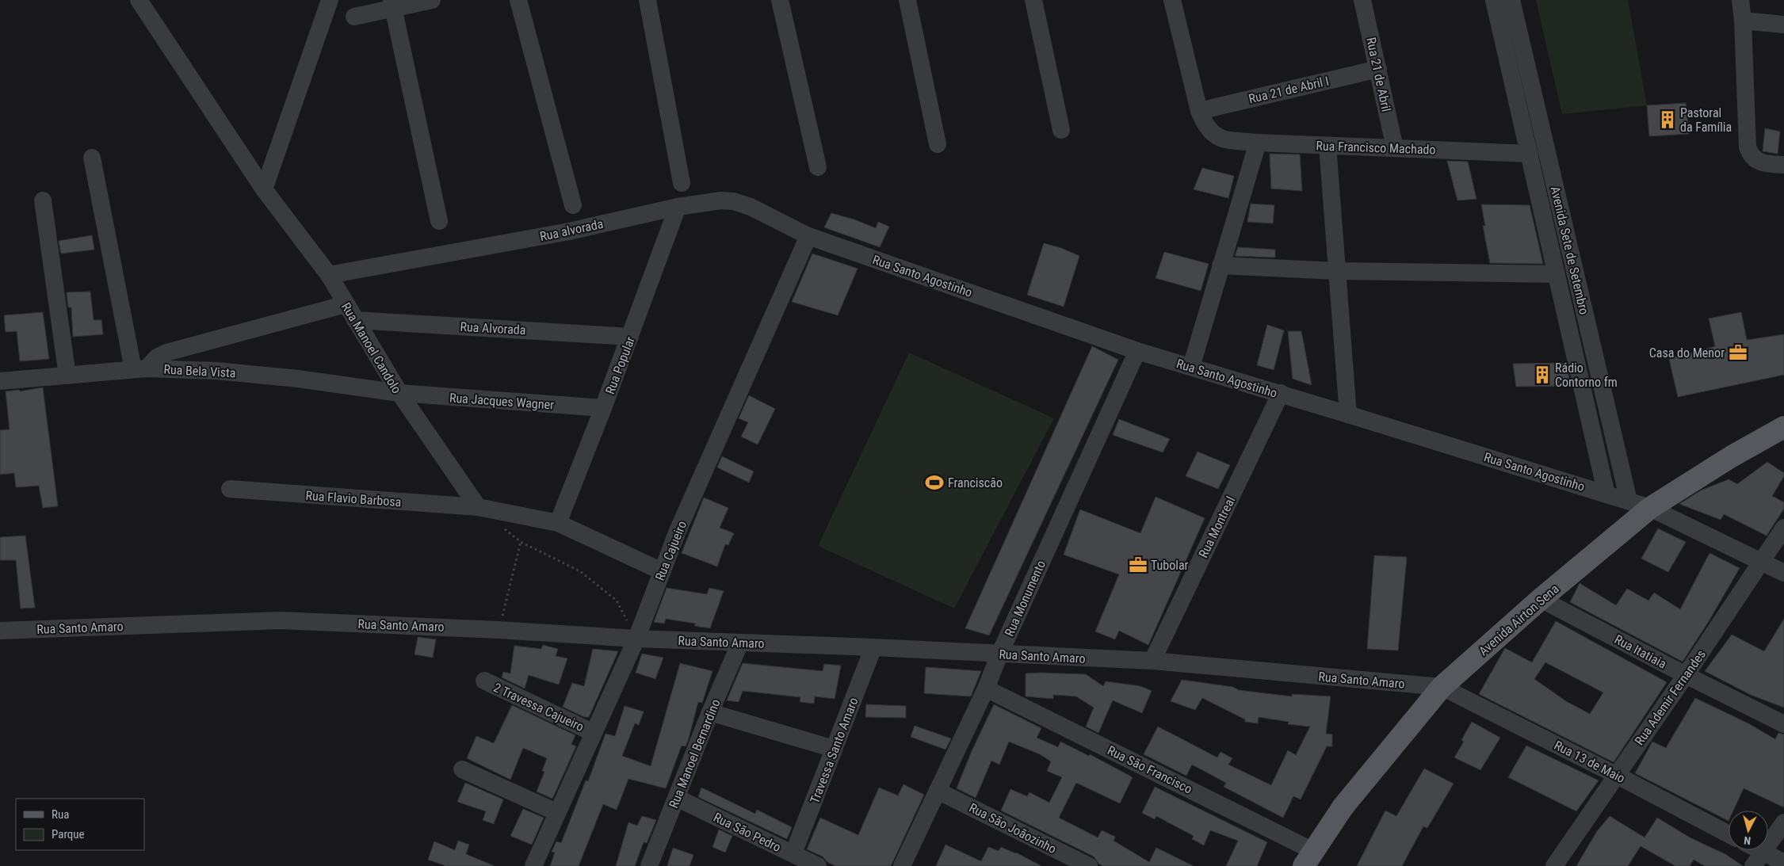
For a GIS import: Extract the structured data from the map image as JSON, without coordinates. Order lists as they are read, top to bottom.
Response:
{
  "streets": {
    "main road": ["Avenida Airton Sena"],
    "street": [
      "Rua 21 de Abril",
      "Rua 21 de Abril I",
      "Rua Francisco Machado",
      "Rua alvorada",
      "Avenida Sete de Setembro",
      "Rua Santo Agostinho",
      "Rua Alvorada",
      "Rua Manoel Candolo",
      "Rua Popular",
      "Rua Bela Vista",
      "Rua Jacques Wagner",
      "Rua Flavio Barbosa",
      "Rua Montreal",
      "Rua Cajueiro",
      "Rua Monumento",
      "Rua Santo Amaro",
      "Rua Itatiaia",
      "Rua Ademir Fernandes",
      "2 Travessa Cajueiro",
      "Travessa Santo Amaro",
      "Rua Manoel Bernardino",
      "Rua 13 de Maio",
      "Rua São Francisco",
      "Rua São Joãozinho",
      "Rua São Pedro"
    ]
  },
  "crossings": [
    ["Rua 21 de Abril", "Rua 21 de Abril I"],
    ["Rua 21 de Abril", "Rua Francisco Machado"],
    ["Rua 21 de Abril I", "Rua Francisco Machado"],
    ["Rua Francisco Machado", "Avenida Sete de Setembro"],
    ["Rua alvorada", "Rua Santo Agostinho"],
    ["Rua alvorada", "Rua Manoel Candolo"],
    ["Rua alvorada", "Rua Popular"],
    ["Rua alvorada", "Rua Cajueiro"],
    ["Avenida Sete de Setembro", "Rua Santo Agostinho"],
    ["Rua Santo Agostinho", "Rua Montreal"],
    ["Rua Santo Agostinho", "Rua Cajueiro"],
    ["Rua Santo Agostinho", "Rua Monumento"],
    ["Rua Santo Agostinho", "Avenida Airton Sena"],
    ["Rua Santo Agostinho", "Rua Ademir Fernandes"],
    ["Rua Alvorada", "Rua Manoel Candolo"],
    ["Rua Alvorada", "Rua Popular"],
    ["Rua Manoel Candolo", "Rua Bela Vista"],
    ["Rua Manoel Candolo", "Rua Jacques Wagner"],
    ["Rua Manoel Candolo", "Rua Flavio Barbosa"],
    ["Rua Popular", "Rua Jacques Wagner"],
    ["Rua Popular", "Rua Flavio Barbosa"],
    ["Rua Bela Vista", "Rua Jacques Wagner"],
    ["Rua Flavio Barbosa", "Rua Cajueiro"],
    ["Rua Montreal", "Rua Santo Amaro"],
    ["Rua Cajueiro", "Rua Santo Amaro"],
    ["Rua Cajueiro", "2 Travessa Cajueiro"],
    ["Rua Monumento", "Rua Santo Amaro"],
    ["Rua Monumento", "Rua São Francisco"],
    ["Rua Monumento", "Rua São Joãozinho"],
    ["Avenida Airton Sena", "Rua Santo Amaro"],
    ["Avenida Airton Sena", "Rua Itatiaia"],
    ["Avenida Airton Sena", "Rua 13 de Maio"],
    ["Avenida Airton Sena", "Rua São Francisco"],
    ["Rua Santo Amaro", "Travessa Santo Amaro"],
    ["Rua Santo Amaro", "Rua Manoel Bernardino"],
    ["Rua Santo Amaro", "Rua 13 de Maio"],
    ["Rua Itatiaia", "Rua Ademir Fernandes"],
    ["Rua Ademir Fernandes", "Rua 13 de Maio"],
    ["Travessa Santo Amaro", "Rua São Pedro"],
    ["Rua Manoel Bernardino", "Rua São Pedro"]
  ],
  "places": {
    "building": ["Pastoral da Família", "Rádio Contorno fm"],
    "office": ["Casa do Menor", "Tubolar"],
    "sports": ["Franciscão"]
  },
  "legend": ["Rua", "Parque"],
  "north": "bottom"
}
